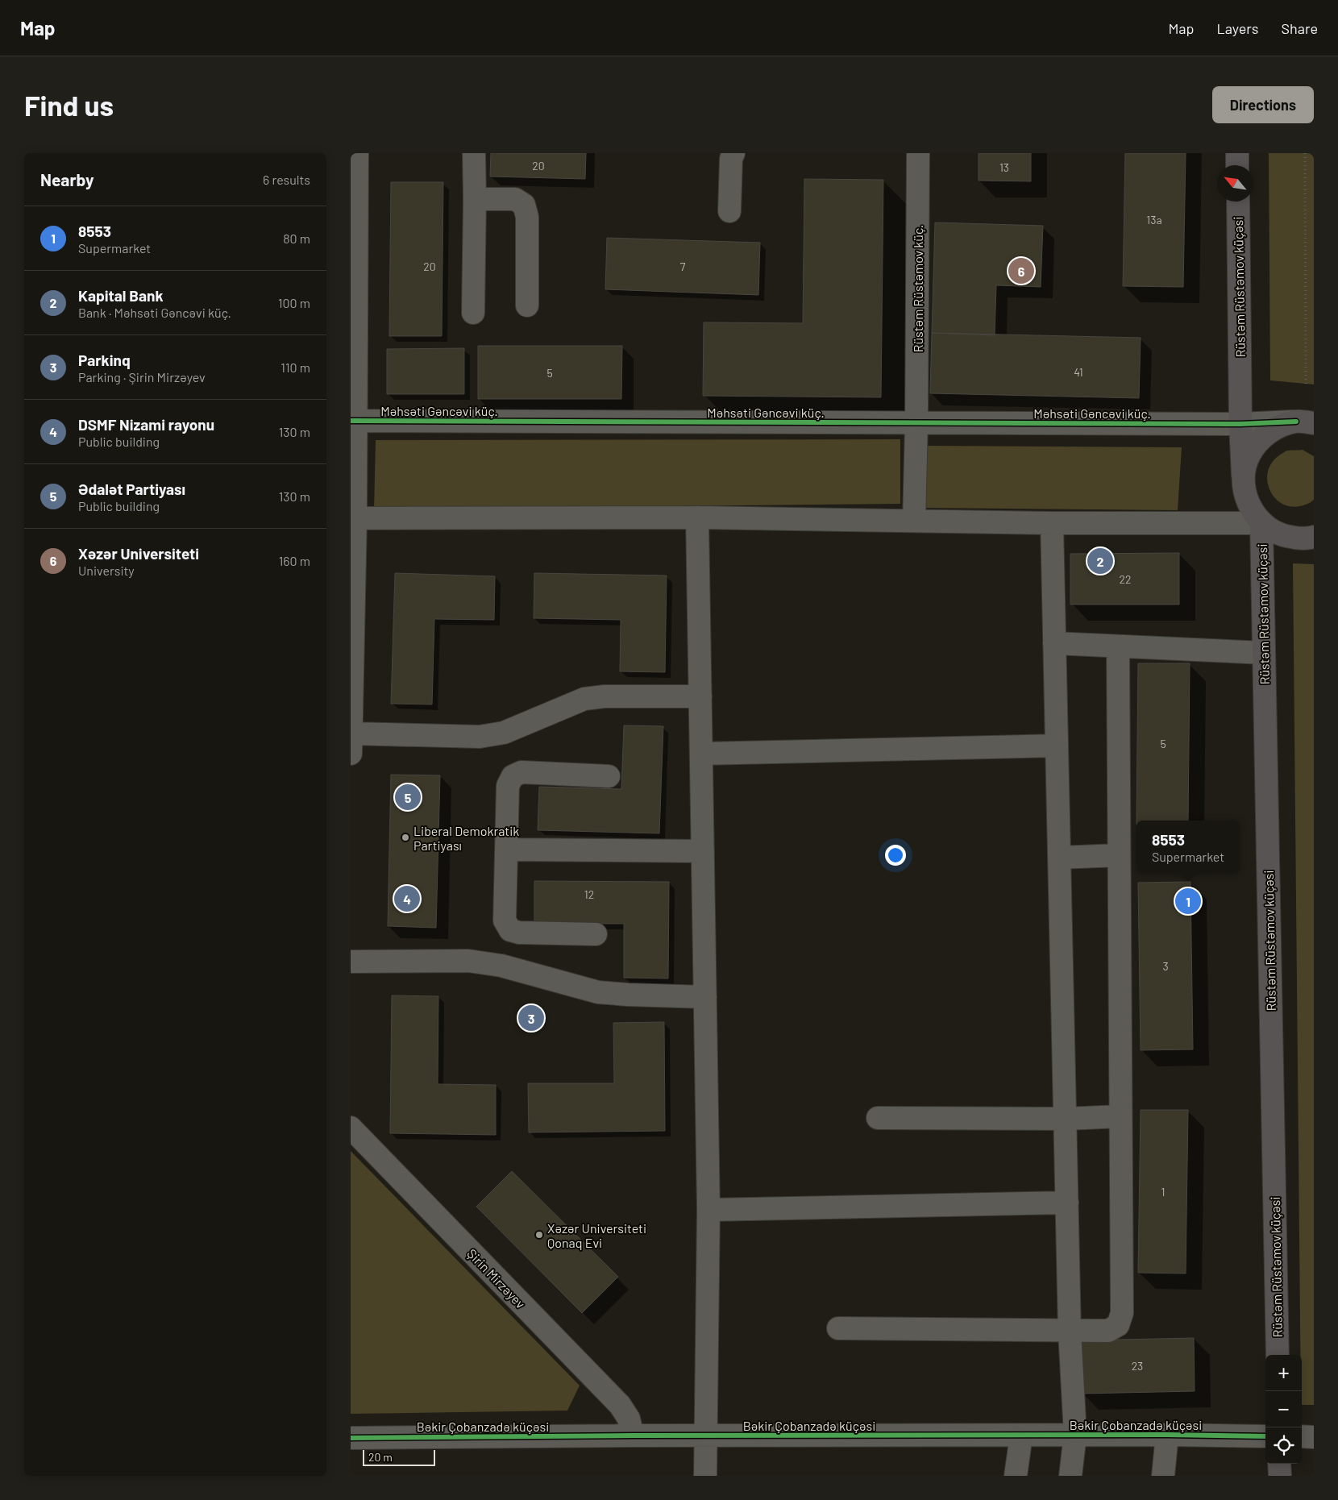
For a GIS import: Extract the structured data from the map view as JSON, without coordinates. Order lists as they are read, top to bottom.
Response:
{
  "streets": {
    "main road": ["Rüstəm Rüstəmov küçəsi"],
    "street": [
      "Rüstəm Rüstəmov küç.",
      "Məhsəti Gəncəvi küç.",
      "Şirin Mirzəyev",
      "Bəkir Çobanzadə küçəsi"
    ]
  },
  "crossings": [
    ["Rüstəm Rüstəmov küçəsi", "Məhsəti Gəncəvi küç."],
    ["Rüstəm Rüstəmov küç.", "Məhsəti Gəncəvi küç."],
    ["Şirin Mirzəyev", "Bəkir Çobanzadə küçəsi"]
  ],
  "places": ["Liberal Demokratik Partiyası", "Xəzər Universiteti Qonaq Evi"],
  "house_numbers": [
    "20",
    "13",
    "13a",
    "20",
    "7",
    "41",
    "5",
    "22",
    "5",
    "12",
    "3",
    "1",
    "23"
  ],
  "scale_bar": "20 m",
  "north": "top left",
  "page": {
    "header": "Map",
    "nav": ["Map", "Layers", "Share"],
    "buttons": "Directions",
    "title": "Find us",
    "heading": ["Nearby", "6 results"],
    "list": [
      {
        "mark": "1",
        "name": "8553",
        "note": "Supermarket",
        "value": "80 m"
      },
      {
        "mark": "2",
        "name": "Kapital Bank",
        "note": "Bank · Məhsəti Gəncəvi küç.",
        "value": "100 m"
      },
      {
        "mark": "3",
        "name": "Parkinq",
        "note": "Parking · Şirin Mirzəyev",
        "value": "110 m"
      },
      {
        "mark": "4",
        "name": "DSMF Nizami rayonu",
        "note": "Public building",
        "value": "130 m"
      },
      {
        "mark": "5",
        "name": "Ədalət Partiyası",
        "note": "Public building",
        "value": "130 m"
      },
      {
        "mark": "6",
        "name": "Xəzər Universiteti",
        "note": "University",
        "value": "160 m"
      }
    ],
    "pins": [
      "6",
      "2",
      "5",
      "4",
      "1",
      "3"
    ],
    "popup": ["8553", "Supermarket"],
    "map_buttons": ["+", "−"],
    "scale": "20 m"
  }
}
